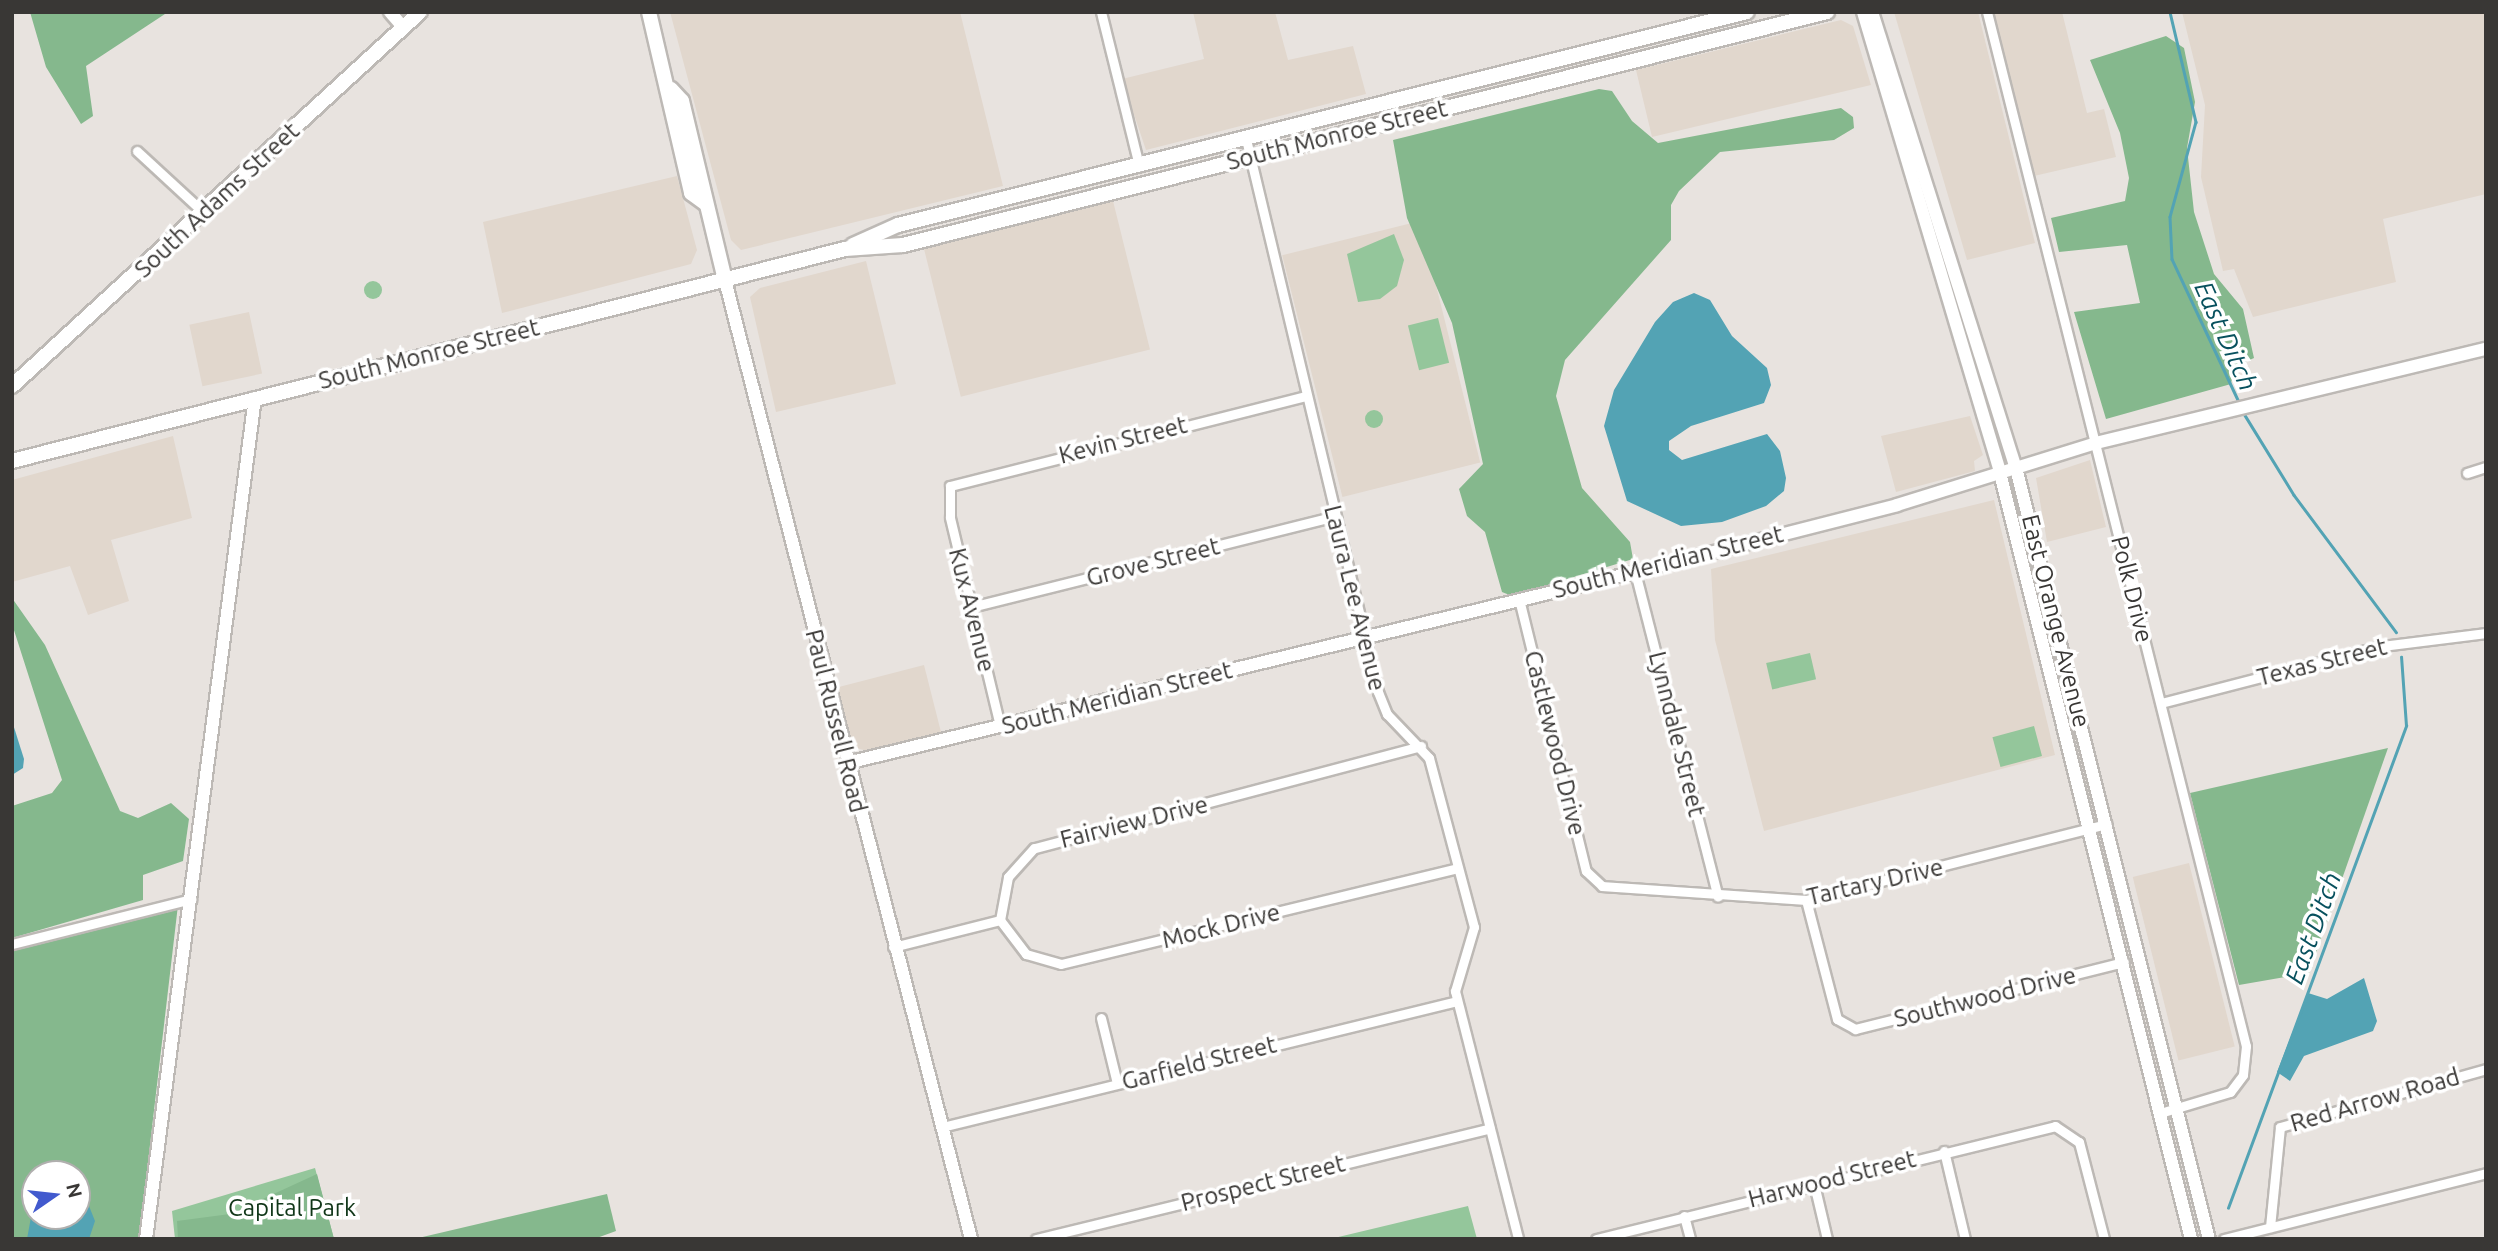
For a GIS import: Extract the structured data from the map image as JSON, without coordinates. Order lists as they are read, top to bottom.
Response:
{
  "streets": {
    "main road": ["South Monroe Street", "South Adams Street", "Paul Russell Road"],
    "street": [
      "Kevin Street",
      "Grove Street",
      "South Meridian Street",
      "Polk Drive",
      "Laura Lee Avenue",
      "Kux Avenue",
      "East Orange Avenue",
      "Texas Street",
      "Lynndale Street",
      "Castlewood Drive",
      "Fairview Drive",
      "Tartary Drive",
      "Mock Drive",
      "Southwood Drive",
      "Garfield Street",
      "Red Arrow Road",
      "Harwood Street",
      "Prospect Street"
    ]
  },
  "crossings": [
    ["South Monroe Street", "Laura Lee Avenue"],
    ["South Monroe Street", "Paul Russell Road"],
    ["Kevin Street", "Laura Lee Avenue"],
    ["Kevin Street", "Kux Avenue"],
    ["Grove Street", "Laura Lee Avenue"],
    ["Grove Street", "Kux Avenue"],
    ["South Meridian Street", "Polk Drive"],
    ["South Meridian Street", "Laura Lee Avenue"],
    ["South Meridian Street", "Kux Avenue"],
    ["South Meridian Street", "East Orange Avenue"],
    ["South Meridian Street", "Paul Russell Road"],
    ["South Meridian Street", "Lynndale Street"],
    ["South Meridian Street", "Castlewood Drive"],
    ["Polk Drive", "East Orange Avenue"],
    ["Polk Drive", "Texas Street"],
    ["Laura Lee Avenue", "Fairview Drive"],
    ["Laura Lee Avenue", "Mock Drive"],
    ["Laura Lee Avenue", "Garfield Street"],
    ["Laura Lee Avenue", "Prospect Street"],
    ["East Orange Avenue", "Tartary Drive"],
    ["East Orange Avenue", "Southwood Drive"],
    ["Paul Russell Road", "Garfield Street"],
    ["Lynndale Street", "Tartary Drive"],
    ["Castlewood Drive", "Tartary Drive"],
    ["Fairview Drive", "Mock Drive"],
    ["Tartary Drive", "Southwood Drive"]
  ],
  "water": ["East Ditch"],
  "parks": ["Capital Park"],
  "north": "right"
}
